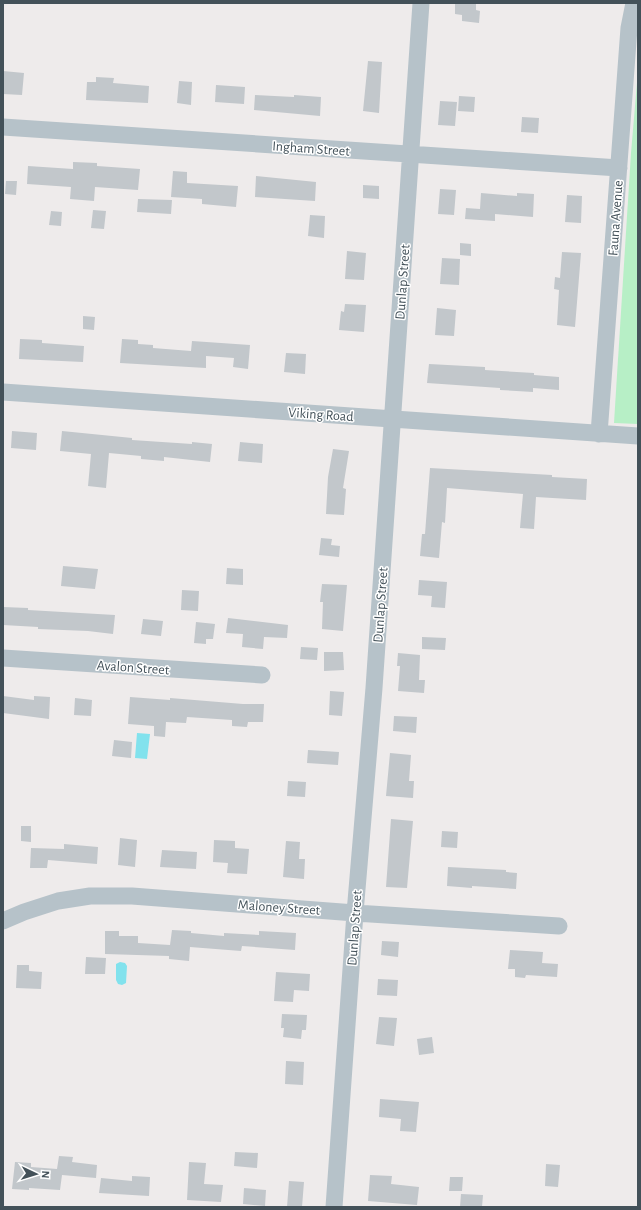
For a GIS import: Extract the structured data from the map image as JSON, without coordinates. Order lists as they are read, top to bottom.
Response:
{
  "streets": {
    "street": [
      "Ingham Street",
      "Fauna Avenue",
      "Dunlap Street",
      "Viking Road",
      "Avalon Street",
      "Maloney Street"
    ]
  },
  "crossings": [
    ["Ingham Street", "Fauna Avenue"],
    ["Ingham Street", "Dunlap Street"],
    ["Fauna Avenue", "Viking Road"],
    ["Dunlap Street", "Viking Road"],
    ["Dunlap Street", "Maloney Street"]
  ],
  "north": "right"
}
